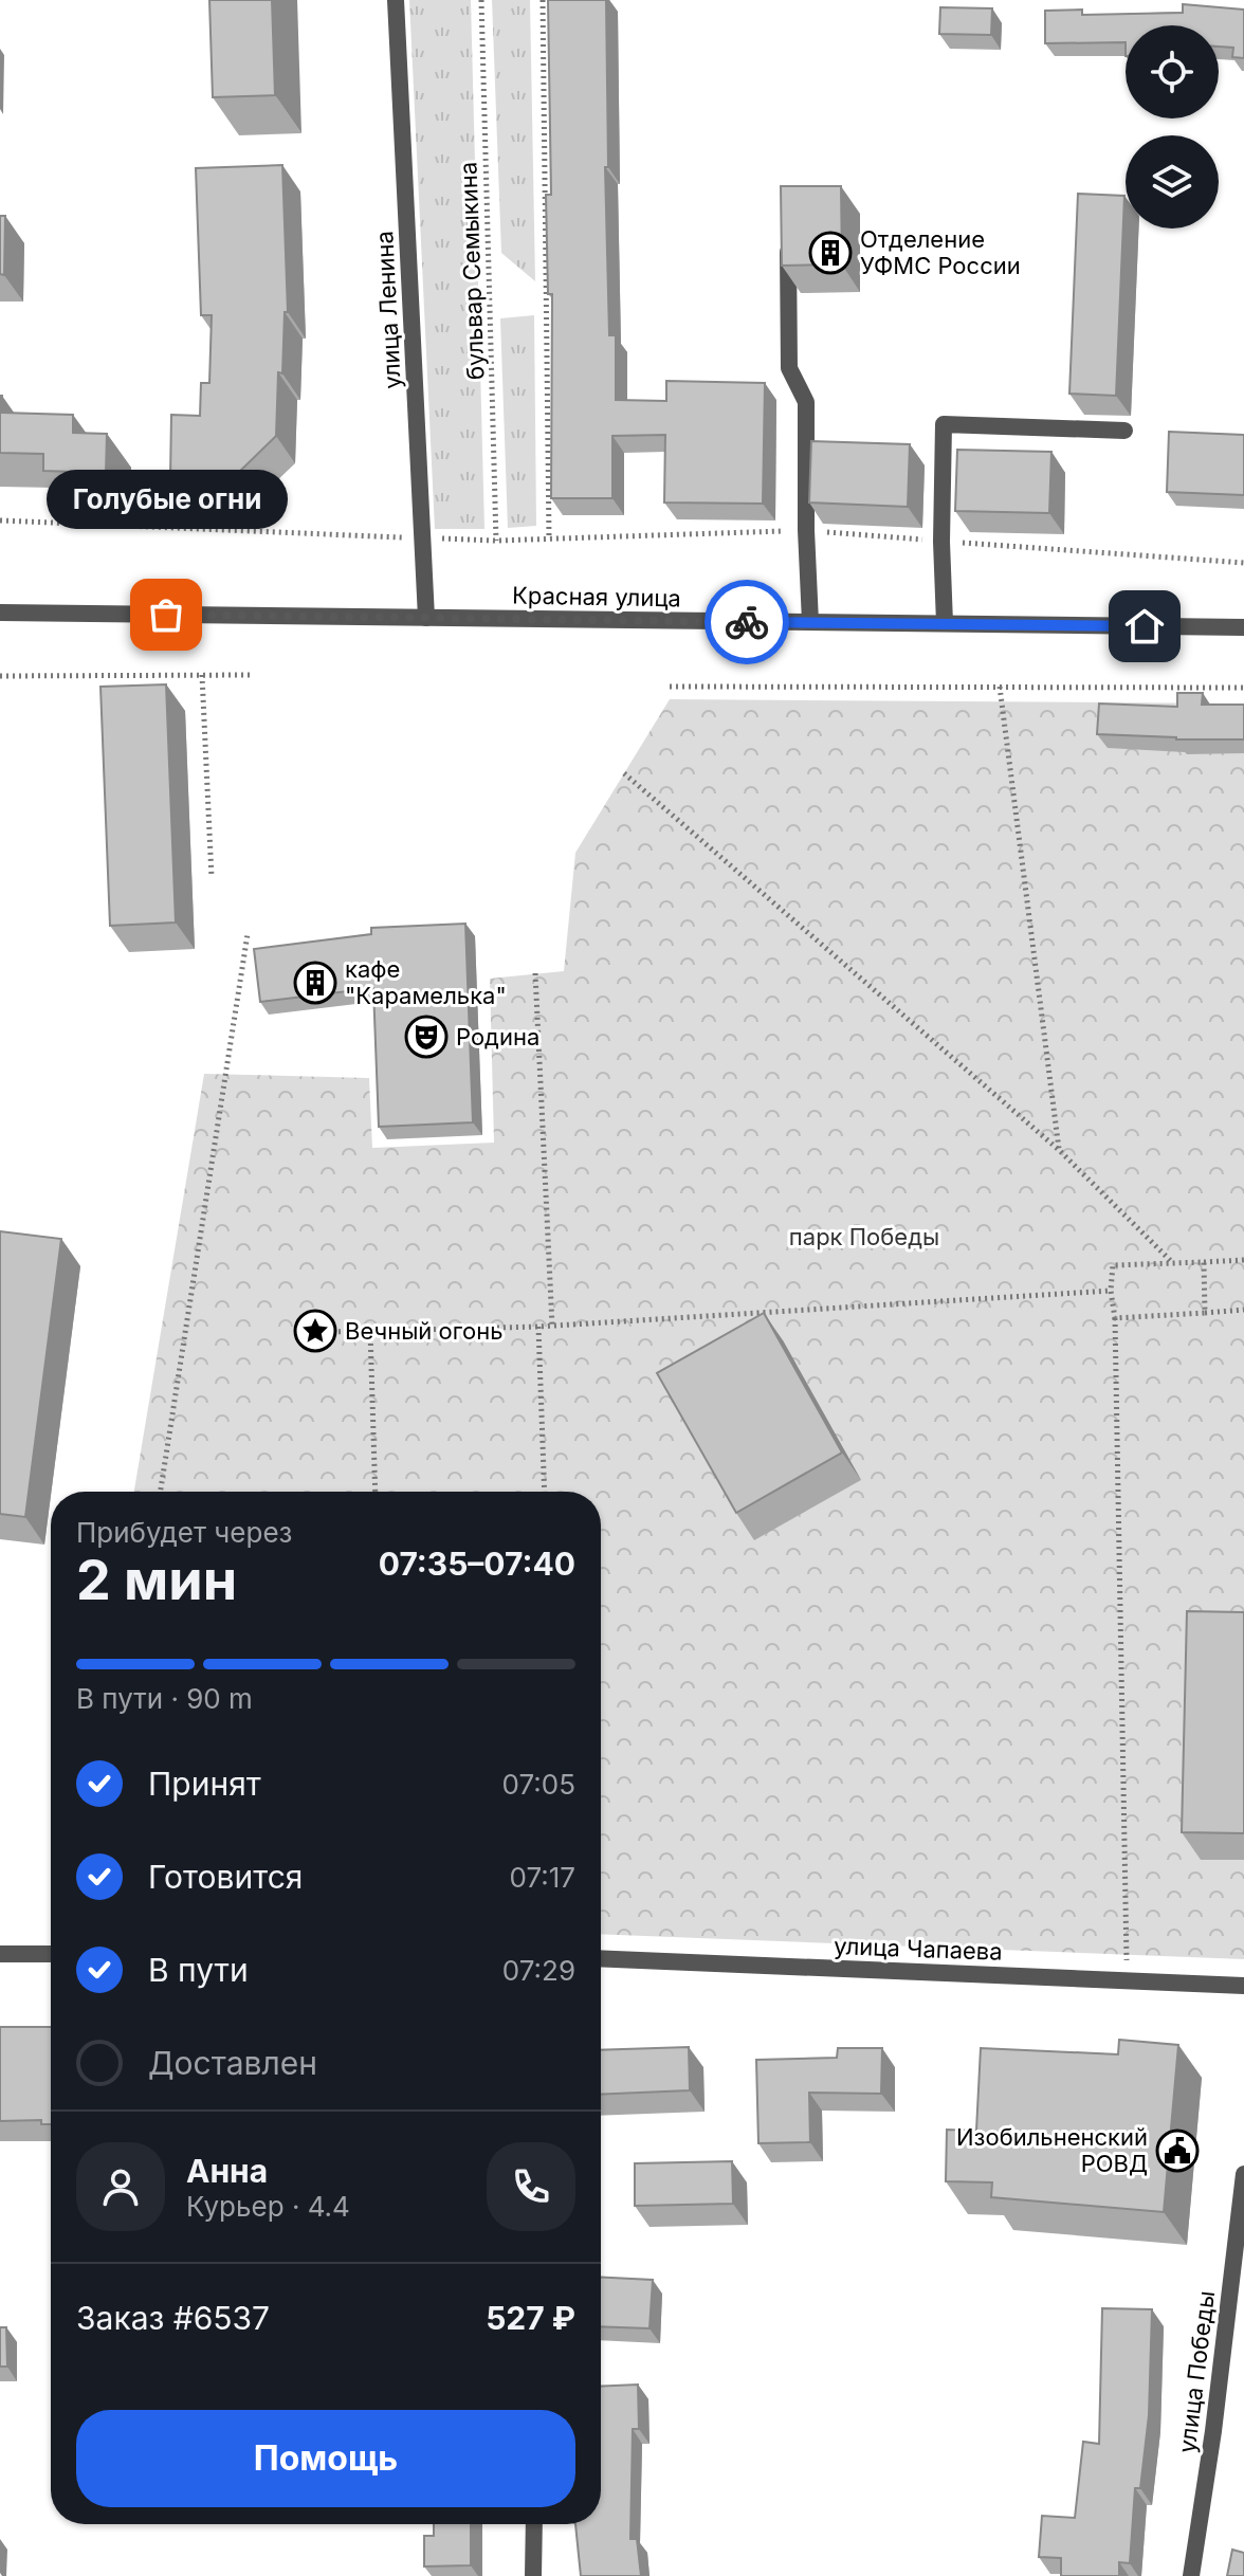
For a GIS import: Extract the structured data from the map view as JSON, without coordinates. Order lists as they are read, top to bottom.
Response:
{
  "streets": {
    "street": [
      "улица Ленина",
      "Красная улица",
      "улица Чапаева",
      "улица Победы"
    ],
    "path": ["бульвар Семыкина"]
  },
  "crossings": [
    ["улица Ленина", "Красная улица"]
  ],
  "parks": ["парк Победы"],
  "places": {
    "building": ["Отделение УФМС России", "кафе \"Карамелька\""],
    "other": ["Голубые огни"],
    "theatre": ["Родина"],
    "place": ["Вечный огонь"],
    "public building": ["Изобильненский РОВД"]
  },
  "page": {
    "bubble": "Голубые огни",
    "heading": ["2 мин", "Прибудет через", "07:35–07:40"],
    "panel": [
      "Анна",
      "Курьер · 4.4",
      "Заказ #6537",
      "527 ₽"
    ],
    "bar": "В пути · 90 m",
    "list": [
      ["Принят", "07:05"],
      ["Готовится", "07:17"],
      ["В пути", "07:29"],
      "Доставлен"
    ],
    "buttons": "Помощь"
  }
}
